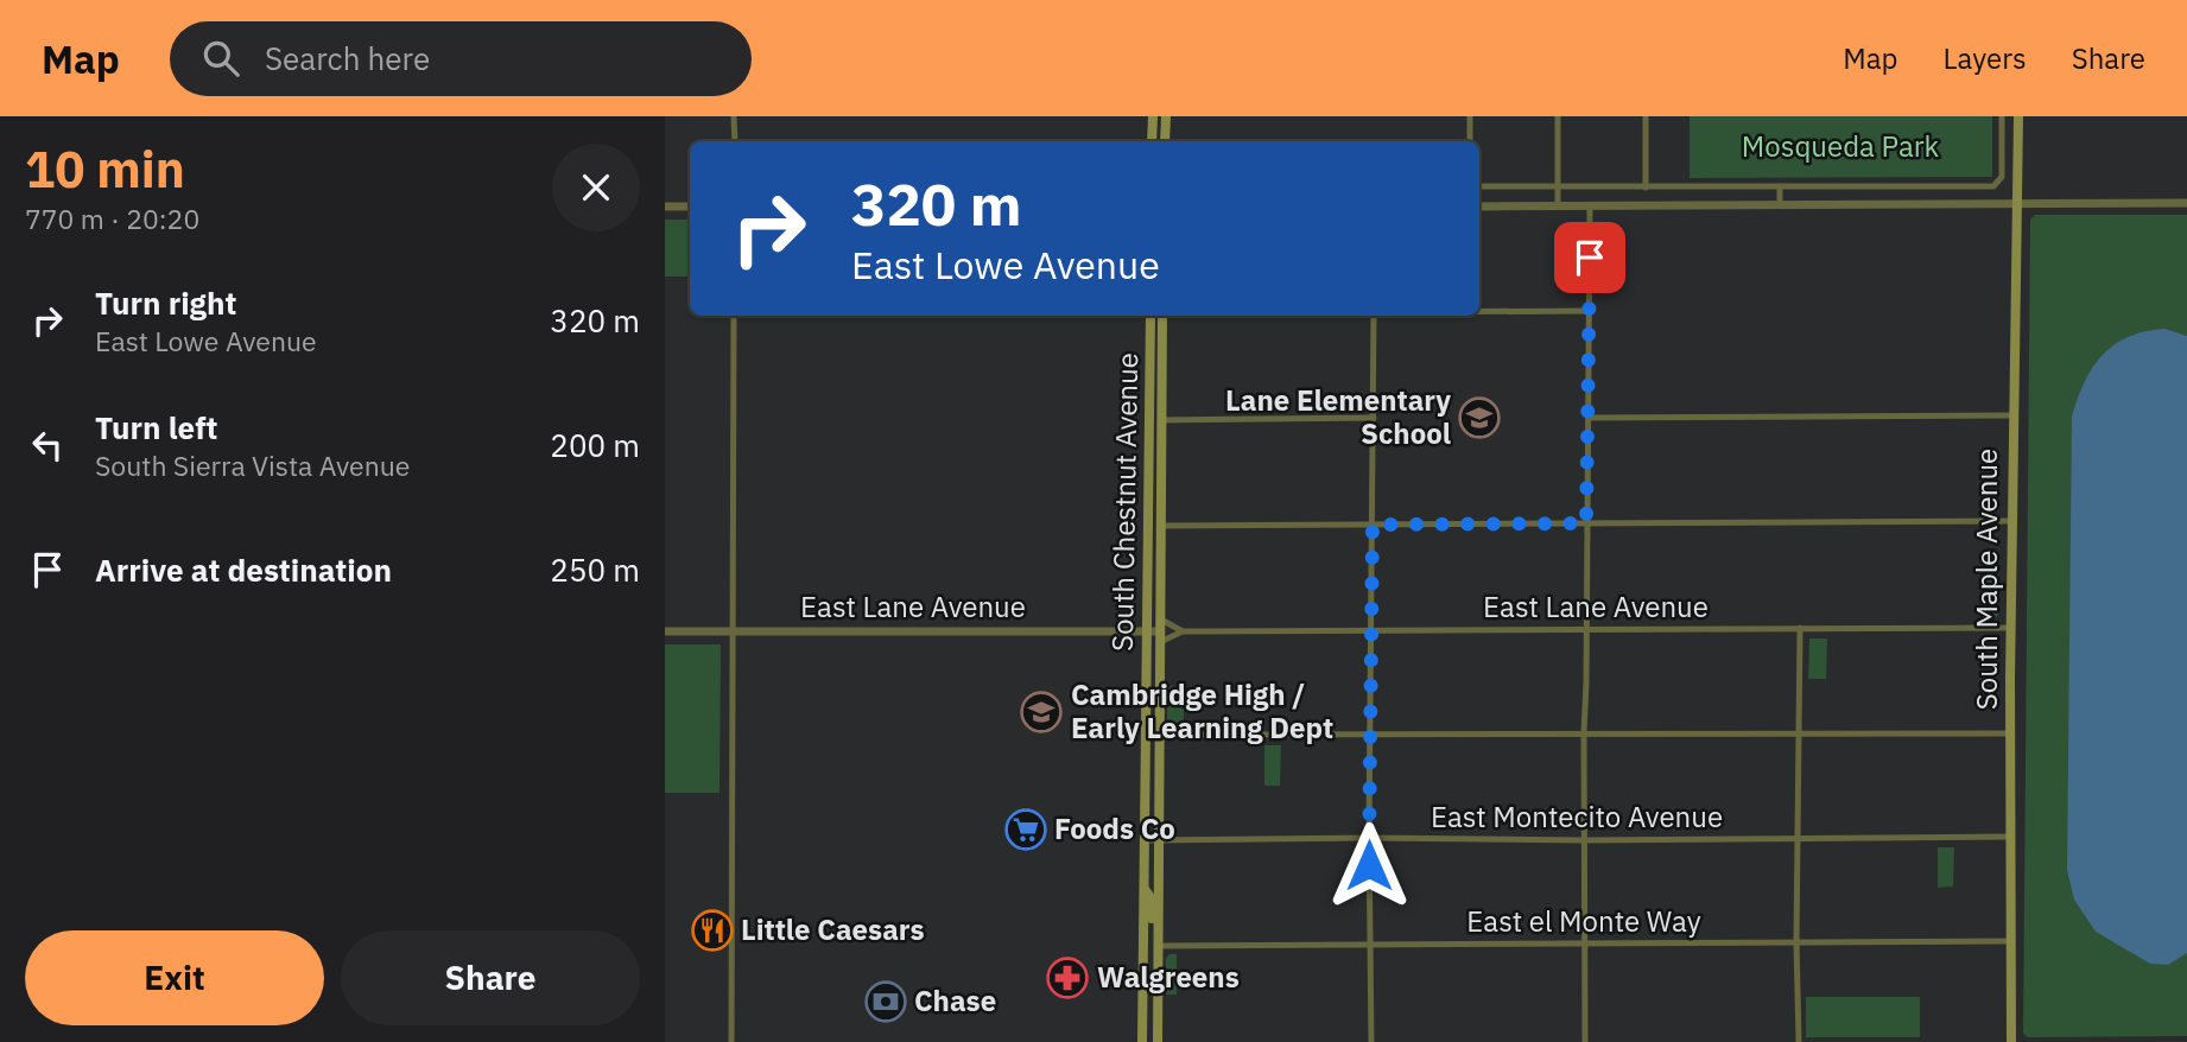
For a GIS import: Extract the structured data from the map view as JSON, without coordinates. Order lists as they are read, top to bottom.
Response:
{
  "streets": {
    "main road": ["South Chestnut Avenue", "South Maple Avenue"],
    "street": ["East Lane Avenue", "East Montecito Avenue", "East el Monte Way"]
  },
  "crossings": [
    ["South Chestnut Avenue", "East Lane Avenue"],
    ["South Chestnut Avenue", "East Montecito Avenue"],
    ["South Chestnut Avenue", "East el Monte Way"],
    ["South Maple Avenue", "East Lane Avenue"],
    ["South Maple Avenue", "East Montecito Avenue"],
    ["South Maple Avenue", "East el Monte Way"]
  ],
  "parks": ["Mosqueda Park"],
  "places": {
    "school or university": ["Lane Elementary School", "Cambridge High / Early Learning Dept"],
    "supermarket": ["Foods Co"],
    "restaurant": ["Little Caesars"],
    "pharmacy": ["Walgreens"],
    "bank": ["Chase"]
  },
  "page": {
    "header": "Map",
    "search": "Search here",
    "nav": ["Map", "Layers", "Share"],
    "heading": ["10 min", "770 m · 20:20"],
    "turn": ["320 m", "East Lowe Avenue"],
    "list": [
      {
        "name": "Turn right",
        "note": "East Lowe Avenue",
        "value": "320 m"
      },
      {
        "name": "Turn left",
        "note": "South Sierra Vista Avenue",
        "value": "200 m"
      },
      {
        "name": "Arrive at destination",
        "value": "250 m"
      }
    ],
    "buttons": ["Exit", "Share"]
  }
}
